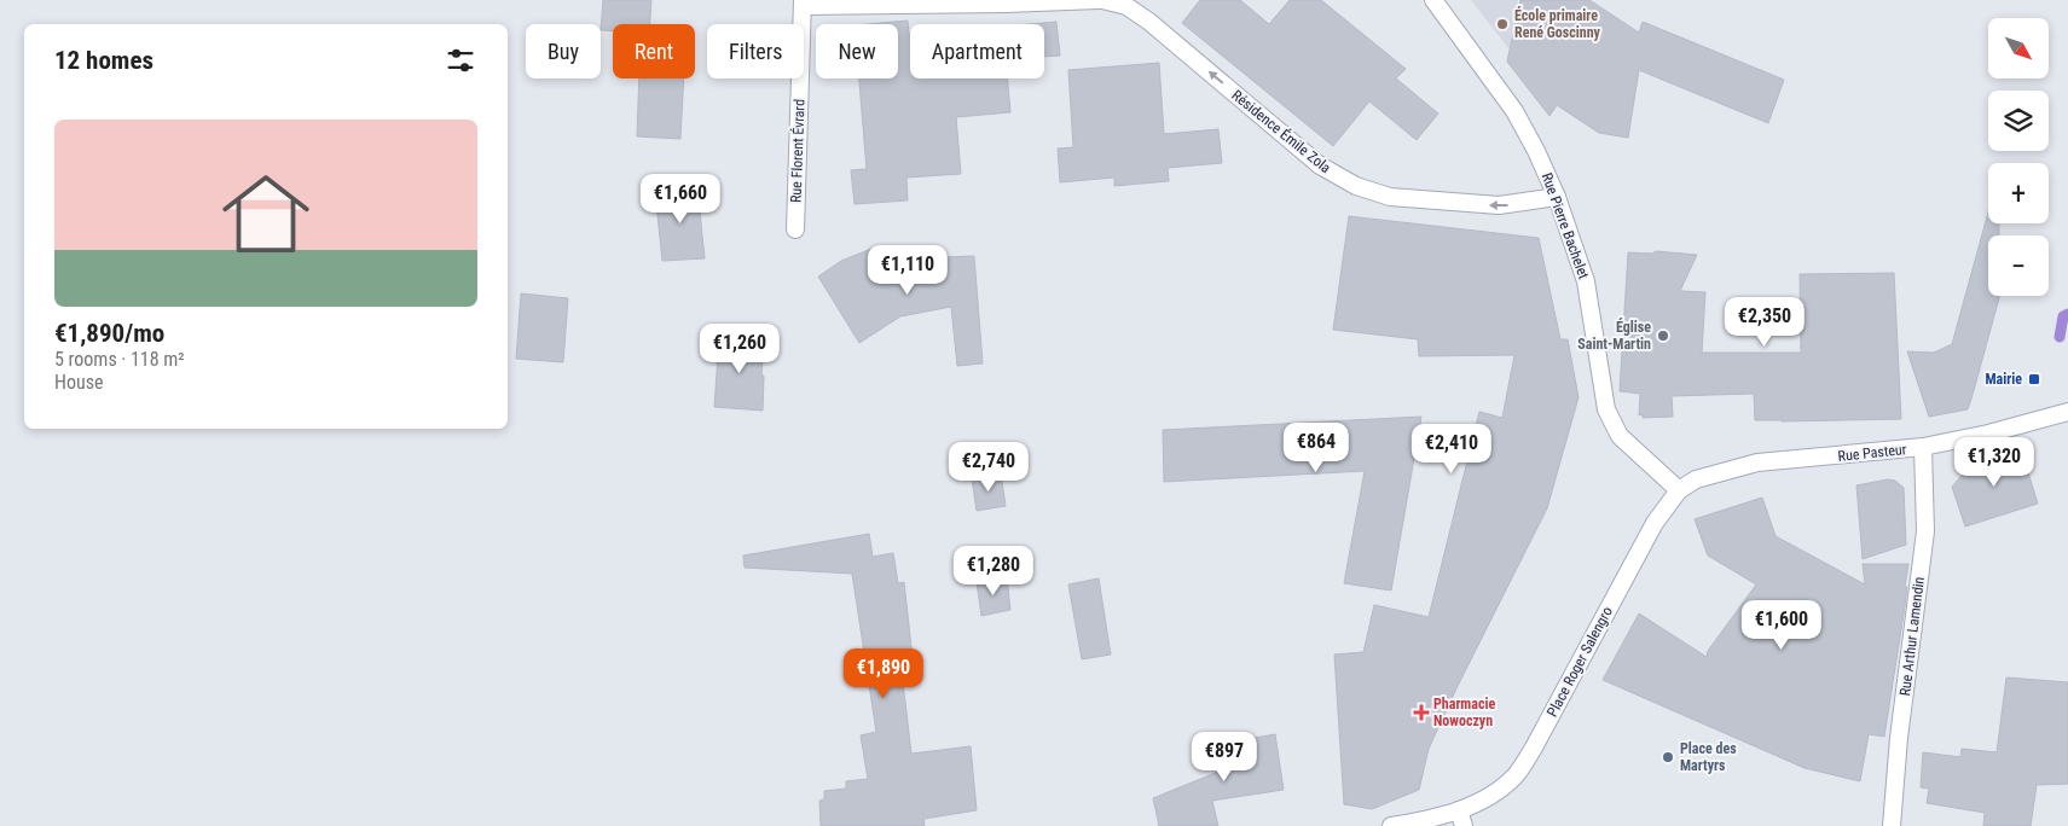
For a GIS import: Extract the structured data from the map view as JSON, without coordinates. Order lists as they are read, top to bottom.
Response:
{
  "streets": {
    "street": [
      "Résidence Émile Zola",
      "Rue Florent Évrard",
      "Rue Pierre Bachelet",
      "Rue Pasteur",
      "Rue Arthur Lamendin",
      "Place Roger Salengro"
    ]
  },
  "crossings": [
    ["Résidence Émile Zola", "Rue Florent Évrard"],
    ["Résidence Émile Zola", "Rue Pierre Bachelet"],
    ["Rue Pierre Bachelet", "Rue Pasteur"],
    ["Rue Pierre Bachelet", "Place Roger Salengro"],
    ["Rue Pasteur", "Rue Arthur Lamendin"],
    ["Rue Pasteur", "Place Roger Salengro"]
  ],
  "one_way": ["Résidence Émile Zola"],
  "places": {
    "other": ["École primaire René Goscinny", "Église Saint-Martin", "Place des Martyrs"],
    "transit": ["Mairie"],
    "health": ["Pharmacie Nowoczyn"]
  },
  "north": "bottom right",
  "page": {
    "map_buttons": ["+", "−"],
    "chip": [
      "Buy",
      "Rent",
      "Filters",
      "New",
      "Apartment"
    ],
    "heading": "12 homes",
    "list": [
      {
        "name": "€1,890/mo",
        "note": "5 rooms · 118 m² · House"
      }
    ],
    "price": [
      "€1,660",
      "€1,110",
      "€2,350",
      "€1,260",
      "€864",
      "€2,410",
      "€1,320",
      "€2,740",
      "€1,280",
      "€1,600",
      "€1,890",
      "€897"
    ]
  }
}
